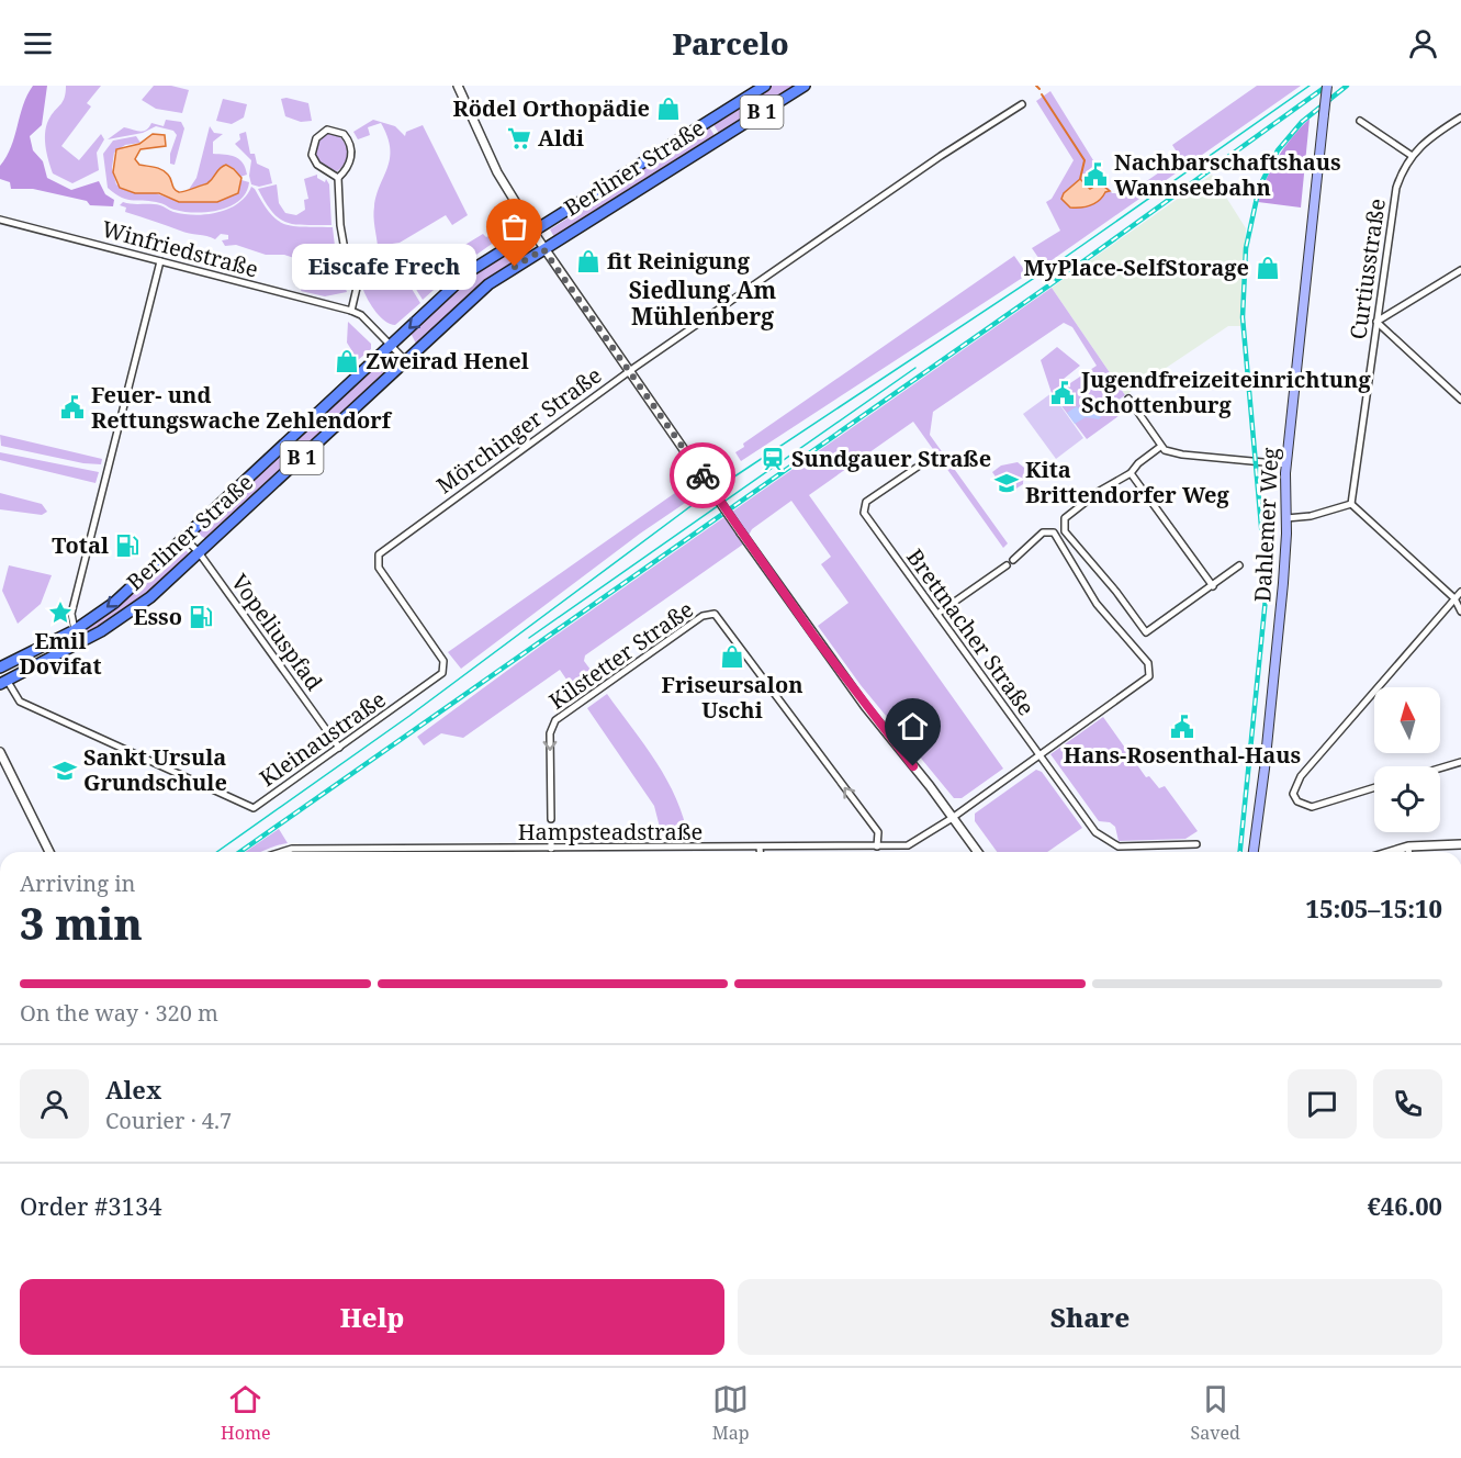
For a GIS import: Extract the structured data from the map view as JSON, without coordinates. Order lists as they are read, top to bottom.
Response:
{
  "streets": {
    "main road": ["B 1", "Berliner Straße", "Dahlemer Weg"],
    "street": [
      "Winfriedstraße",
      "Curtiusstraße",
      "Mörchinger Straße",
      "Vopeliuspfad",
      "Brettnacher Straße",
      "Kilstetter Straße",
      "Kleinaustraße",
      "Hampsteadstraße"
    ]
  },
  "crossings": [
    ["Berliner Straße", "Winfriedstraße"],
    ["Berliner Straße", "Vopeliuspfad"],
    ["Berliner Straße", "Kleinaustraße"],
    ["Mörchinger Straße", "Kleinaustraße"],
    ["Vopeliuspfad", "Kleinaustraße"],
    ["Brettnacher Straße", "Hampsteadstraße"],
    ["Kilstetter Straße", "Hampsteadstraße"]
  ],
  "districts": ["Siedlung Am Mühlenberg"],
  "places": {
    "shop": [
      "Rödel Orthopädie",
      "fit Reinigung",
      "MyPlace-SelfStorage",
      "Zweirad Henel",
      "Friseursalon Uschi"
    ],
    "supermarket": ["Aldi"],
    "public building": [
      "Nachbarschaftshaus Wannseebahn",
      "Jugendfreizeiteinrichtung Schottenburg",
      "Feuer- und Rettungswache Zehlendorf",
      "Hans-Rosenthal-Haus"
    ],
    "other": ["Eiscafe Frech"],
    "station": ["Sundgauer Straße"],
    "school or university": ["Kita Brittendorfer Weg", "Sankt Ursula Grundschule"],
    "fuel station": ["Total", "Esso"],
    "place": ["Emil Dovifat"]
  },
  "north": "top",
  "page": {
    "header": "Parcelo",
    "bubble": "Eiscafe Frech",
    "heading": ["3 min", "Arriving in", "15:05–15:10"],
    "panel": [
      "Alex",
      "Courier · 4.7",
      "Order #3134",
      "€46.00"
    ],
    "bar": "On the way · 320 m",
    "buttons": ["Help", "Share"],
    "tabs": ["Home", "Map", "Saved"]
  }
}
